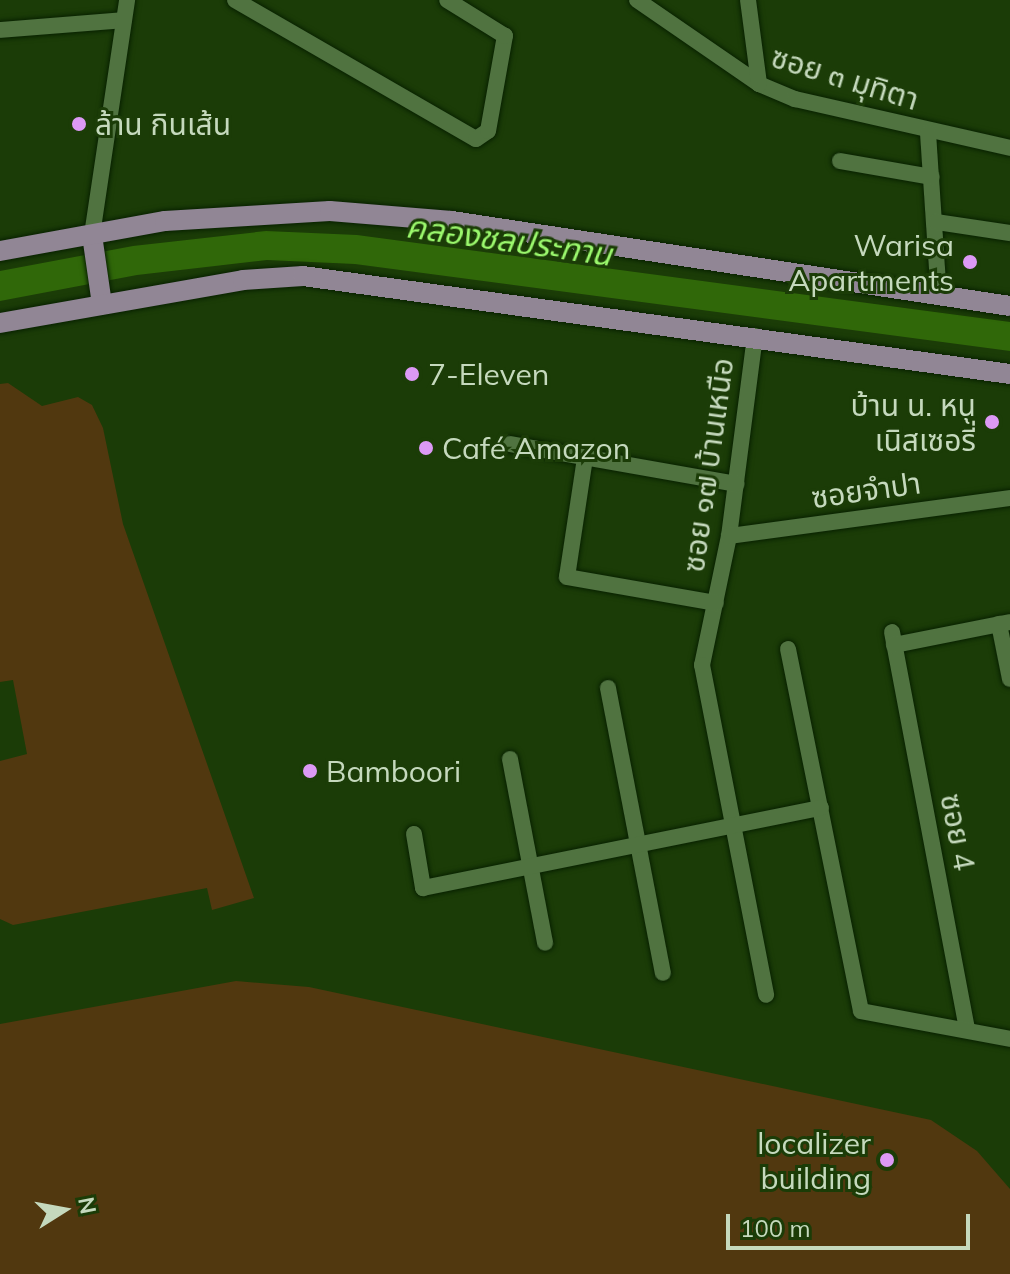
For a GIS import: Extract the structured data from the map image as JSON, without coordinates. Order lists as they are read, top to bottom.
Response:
{
  "streets": {
    "street": [
      "ซอย ๓ มุทิตา",
      "ซอย ๑๗ บ้านเหนือ",
      "ซอยจำปา",
      "ซอย 4"
    ]
  },
  "crossings": [
    ["ซอย ๑๗ บ้านเหนือ", "ซอยจำปา"]
  ],
  "water": ["คลองชลประทาน"],
  "places": [
    "ล้าน กินเส้น",
    "Warisa Apartments",
    "7-Eleven",
    "บ้าน น. หนู เนิสเซอรี่",
    "Café Amazon",
    "Bamboori",
    "localizer building"
  ],
  "scale_bar": "100 m",
  "north": "right"
}
